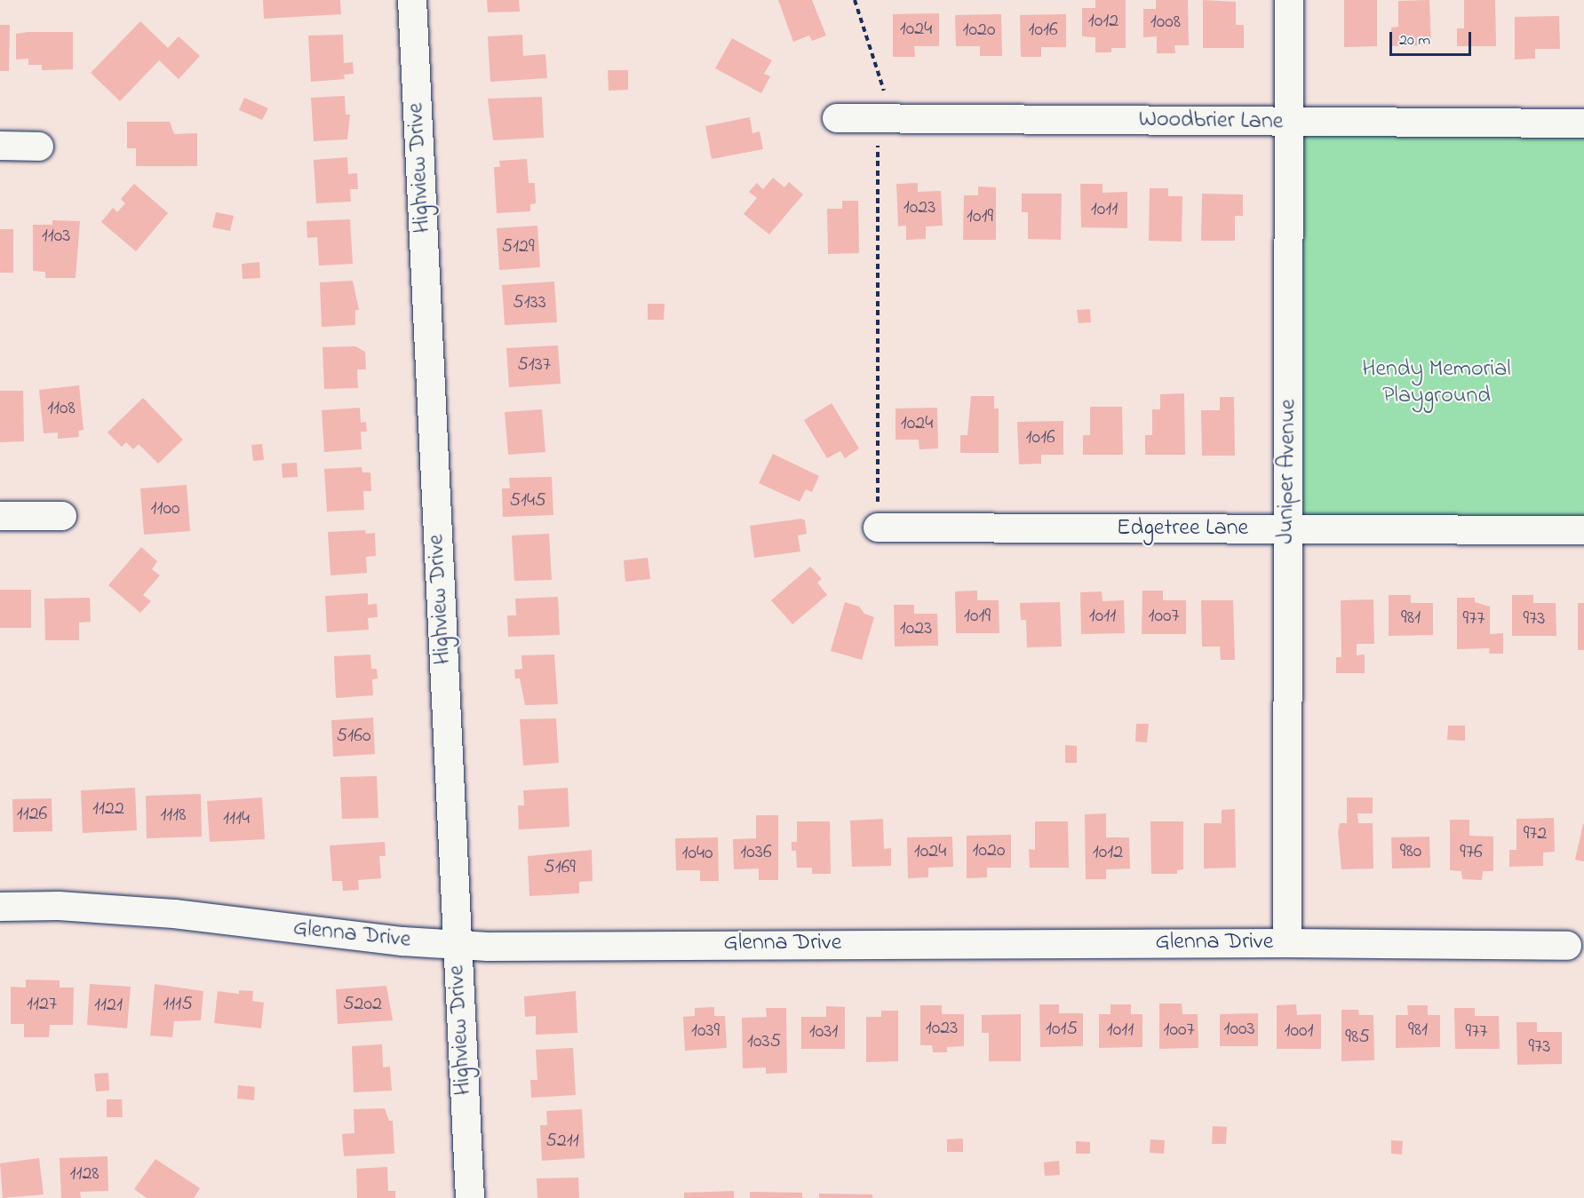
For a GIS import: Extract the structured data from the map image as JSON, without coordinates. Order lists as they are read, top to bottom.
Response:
{
  "streets": {
    "street": [
      "Woodbrier Lane",
      "Highview Drive",
      "Juniper Avenue",
      "Edgetree Lane",
      "Glenna Drive"
    ]
  },
  "crossings": [
    ["Woodbrier Lane", "Juniper Avenue"],
    ["Highview Drive", "Glenna Drive"],
    ["Juniper Avenue", "Edgetree Lane"],
    ["Juniper Avenue", "Glenna Drive"]
  ],
  "parks": ["Hendy Memorial Playground"],
  "house_numbers": [
    "1012",
    "1008",
    "1024",
    "1020",
    "1016",
    "1023",
    "1011",
    "1019",
    "1103",
    "5129",
    "5133",
    "5137",
    "1108",
    "1024",
    "1016",
    "5145",
    "1100",
    "1019",
    "1011",
    "1007",
    "981",
    "977",
    "973",
    "1023",
    "5160",
    "1122",
    "1126",
    "1118",
    "1114",
    "972",
    "1020",
    "1024",
    "980",
    "1036",
    "1012",
    "976",
    "1040",
    "5169",
    "1127",
    "1115",
    "5202",
    "1121",
    "1023",
    "1015",
    "1003",
    "1011",
    "1007",
    "981",
    "1039",
    "1001",
    "1031",
    "977",
    "985",
    "1035",
    "973",
    "5211",
    "1128"
  ],
  "scale_bar": "20 m"
}
